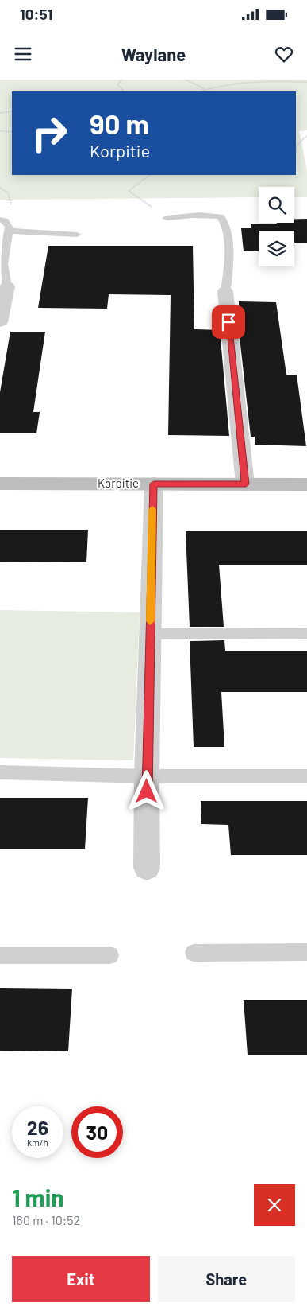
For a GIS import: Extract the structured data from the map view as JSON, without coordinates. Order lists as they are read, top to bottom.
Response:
{
  "streets": {
    "street": ["Korpitie"]
  },
  "page": {
    "status": "10:51",
    "header": "Waylane",
    "turn": ["90 m", "Korpitie"],
    "speed": "26 km/h",
    "limit": "30",
    "heading": ["1 min", "180 m · 10:52"],
    "buttons": ["Exit", "Share"]
  }
}
